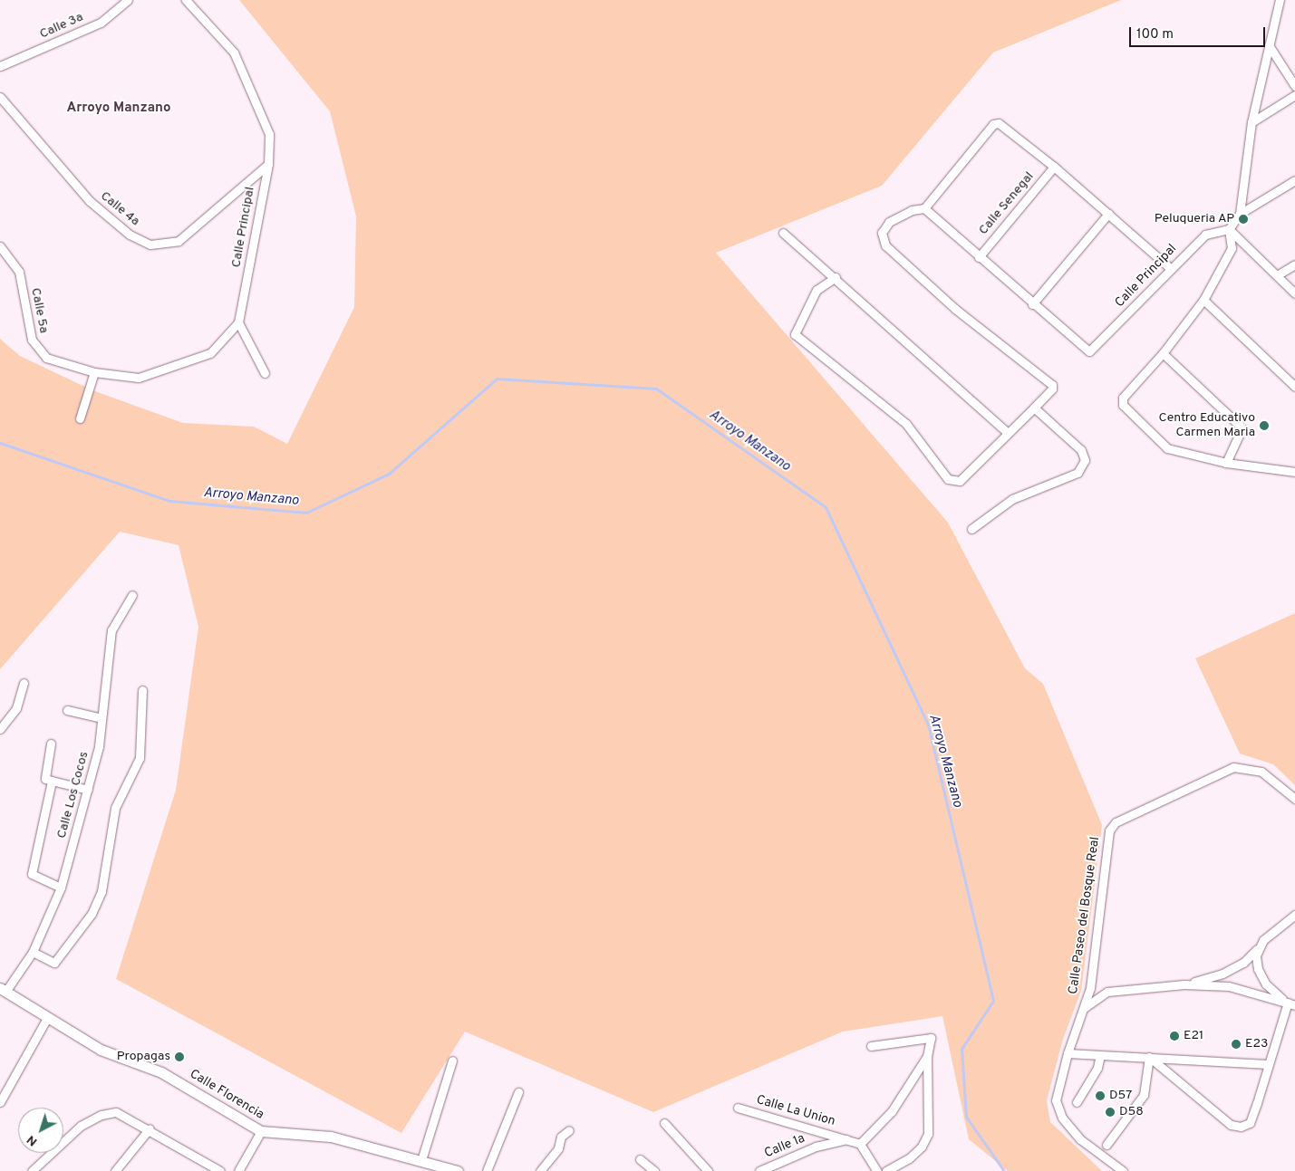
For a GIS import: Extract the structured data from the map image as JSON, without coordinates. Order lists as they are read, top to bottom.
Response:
{
  "streets": {
    "street": [
      "Calle 3a",
      "Calle Senegal",
      "Calle 4a",
      "Calle Principal",
      "Calle 5a",
      "Calle Los Cocos",
      "Calle Paseo del Bosque Real",
      "Calle Florencia",
      "Calle La Union",
      "Calle 1a"
    ]
  },
  "crossings": [
    ["Calle 4a", "Calle Principal"],
    ["Calle Los Cocos", "Calle Florencia"],
    ["Calle La Union", "Calle 1a"]
  ],
  "districts": ["Arroyo Manzano"],
  "water": ["Arroyo Manzano"],
  "places": [
    "Peluqueria AP",
    "Centro Educativo Carmen Maria",
    "E21",
    "E23",
    "Propagas",
    "D57",
    "D58"
  ],
  "scale_bar": "100 m",
  "north": "bottom left"
}
